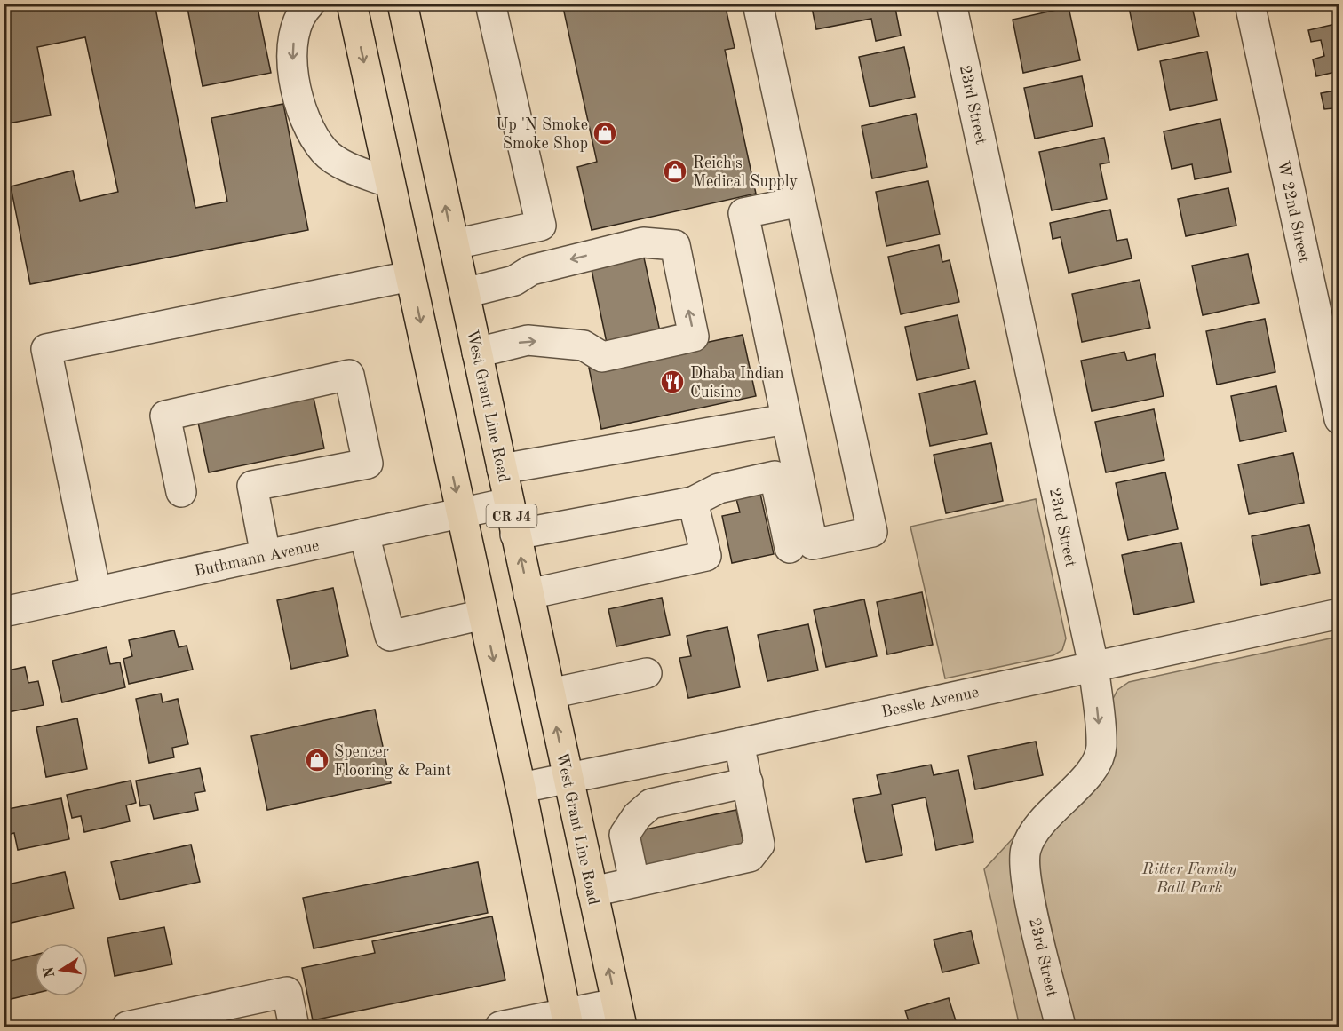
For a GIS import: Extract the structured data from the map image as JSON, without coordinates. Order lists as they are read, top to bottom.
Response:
{
  "streets": {
    "main road": ["West Grant Line Road", "CR J4"],
    "street": [
      "23rd Street",
      "W 22nd Street",
      "Buthmann Avenue",
      "Bessle Avenue"
    ]
  },
  "crossings": [
    ["23rd Street", "Bessle Avenue"],
    ["West Grant Line Road", "Buthmann Avenue"],
    ["West Grant Line Road", "Bessle Avenue"],
    ["CR J4", "Buthmann Avenue"],
    ["CR J4", "Bessle Avenue"]
  ],
  "parks": ["Ritter Family Ball Park"],
  "places": {
    "shop": ["Up 'N Smoke Smoke Shop", "Reich's Medical Supply", "Spencer Flooring & Paint"],
    "restaurant": ["Dhaba Indian Cuisine"]
  },
  "north": "left"
}
